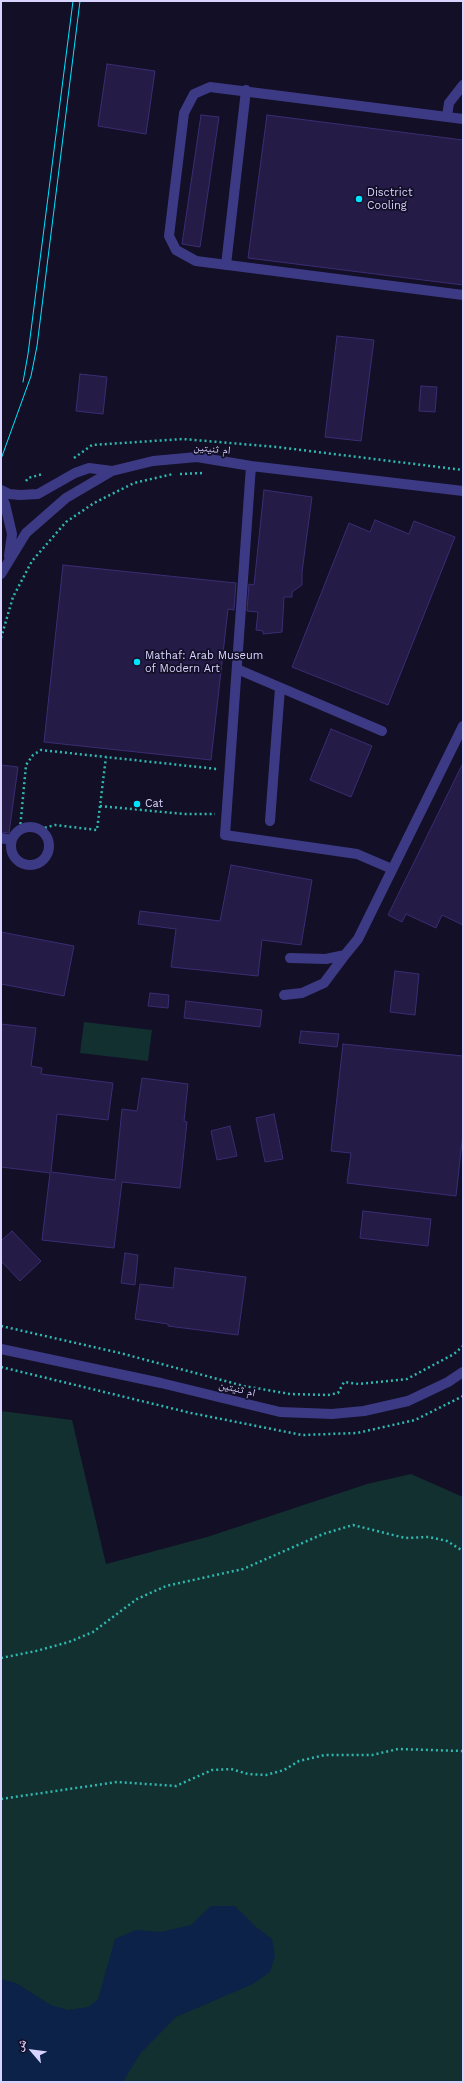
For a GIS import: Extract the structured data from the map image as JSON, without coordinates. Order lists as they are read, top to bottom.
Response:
{
  "streets": {
    "street": ["ام ثنيتين"]
  },
  "places": ["Disctrict Cooling", "Mathaf: Arab Museum of Modern Art", "Cat"],
  "north": "top left"
}
